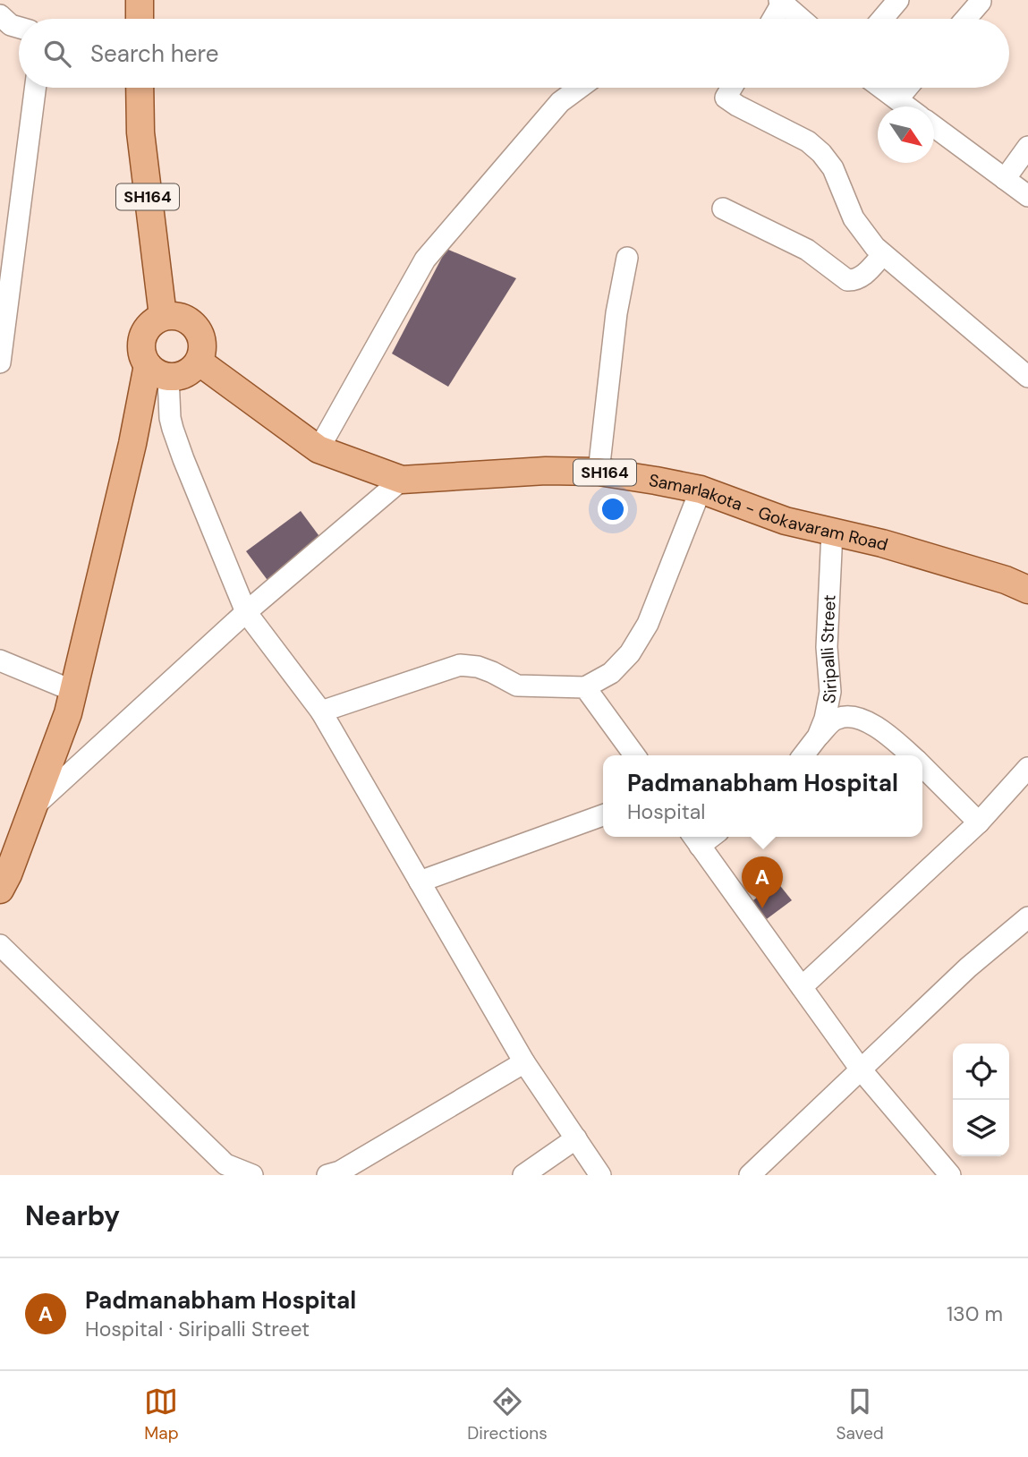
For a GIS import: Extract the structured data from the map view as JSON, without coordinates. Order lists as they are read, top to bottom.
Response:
{
  "streets": {
    "main road": ["SH164", "Samarlakota - Gokavaram Road"],
    "street": ["Siripalli Street"]
  },
  "crossings": [
    ["SH164", "Samarlakota - Gokavaram Road"],
    ["Samarlakota - Gokavaram Road", "Siripalli Street"]
  ],
  "north": "bottom right",
  "page": {
    "search": "Search here",
    "popup": ["Padmanabham Hospital", "Hospital"],
    "pins": "A",
    "heading": "Nearby",
    "list": [
      {
        "mark": "A",
        "name": "Padmanabham Hospital",
        "note": "Hospital · Siripalli Street",
        "value": "130 m"
      }
    ],
    "nav": ["Map", "Directions", "Saved"]
  }
}
